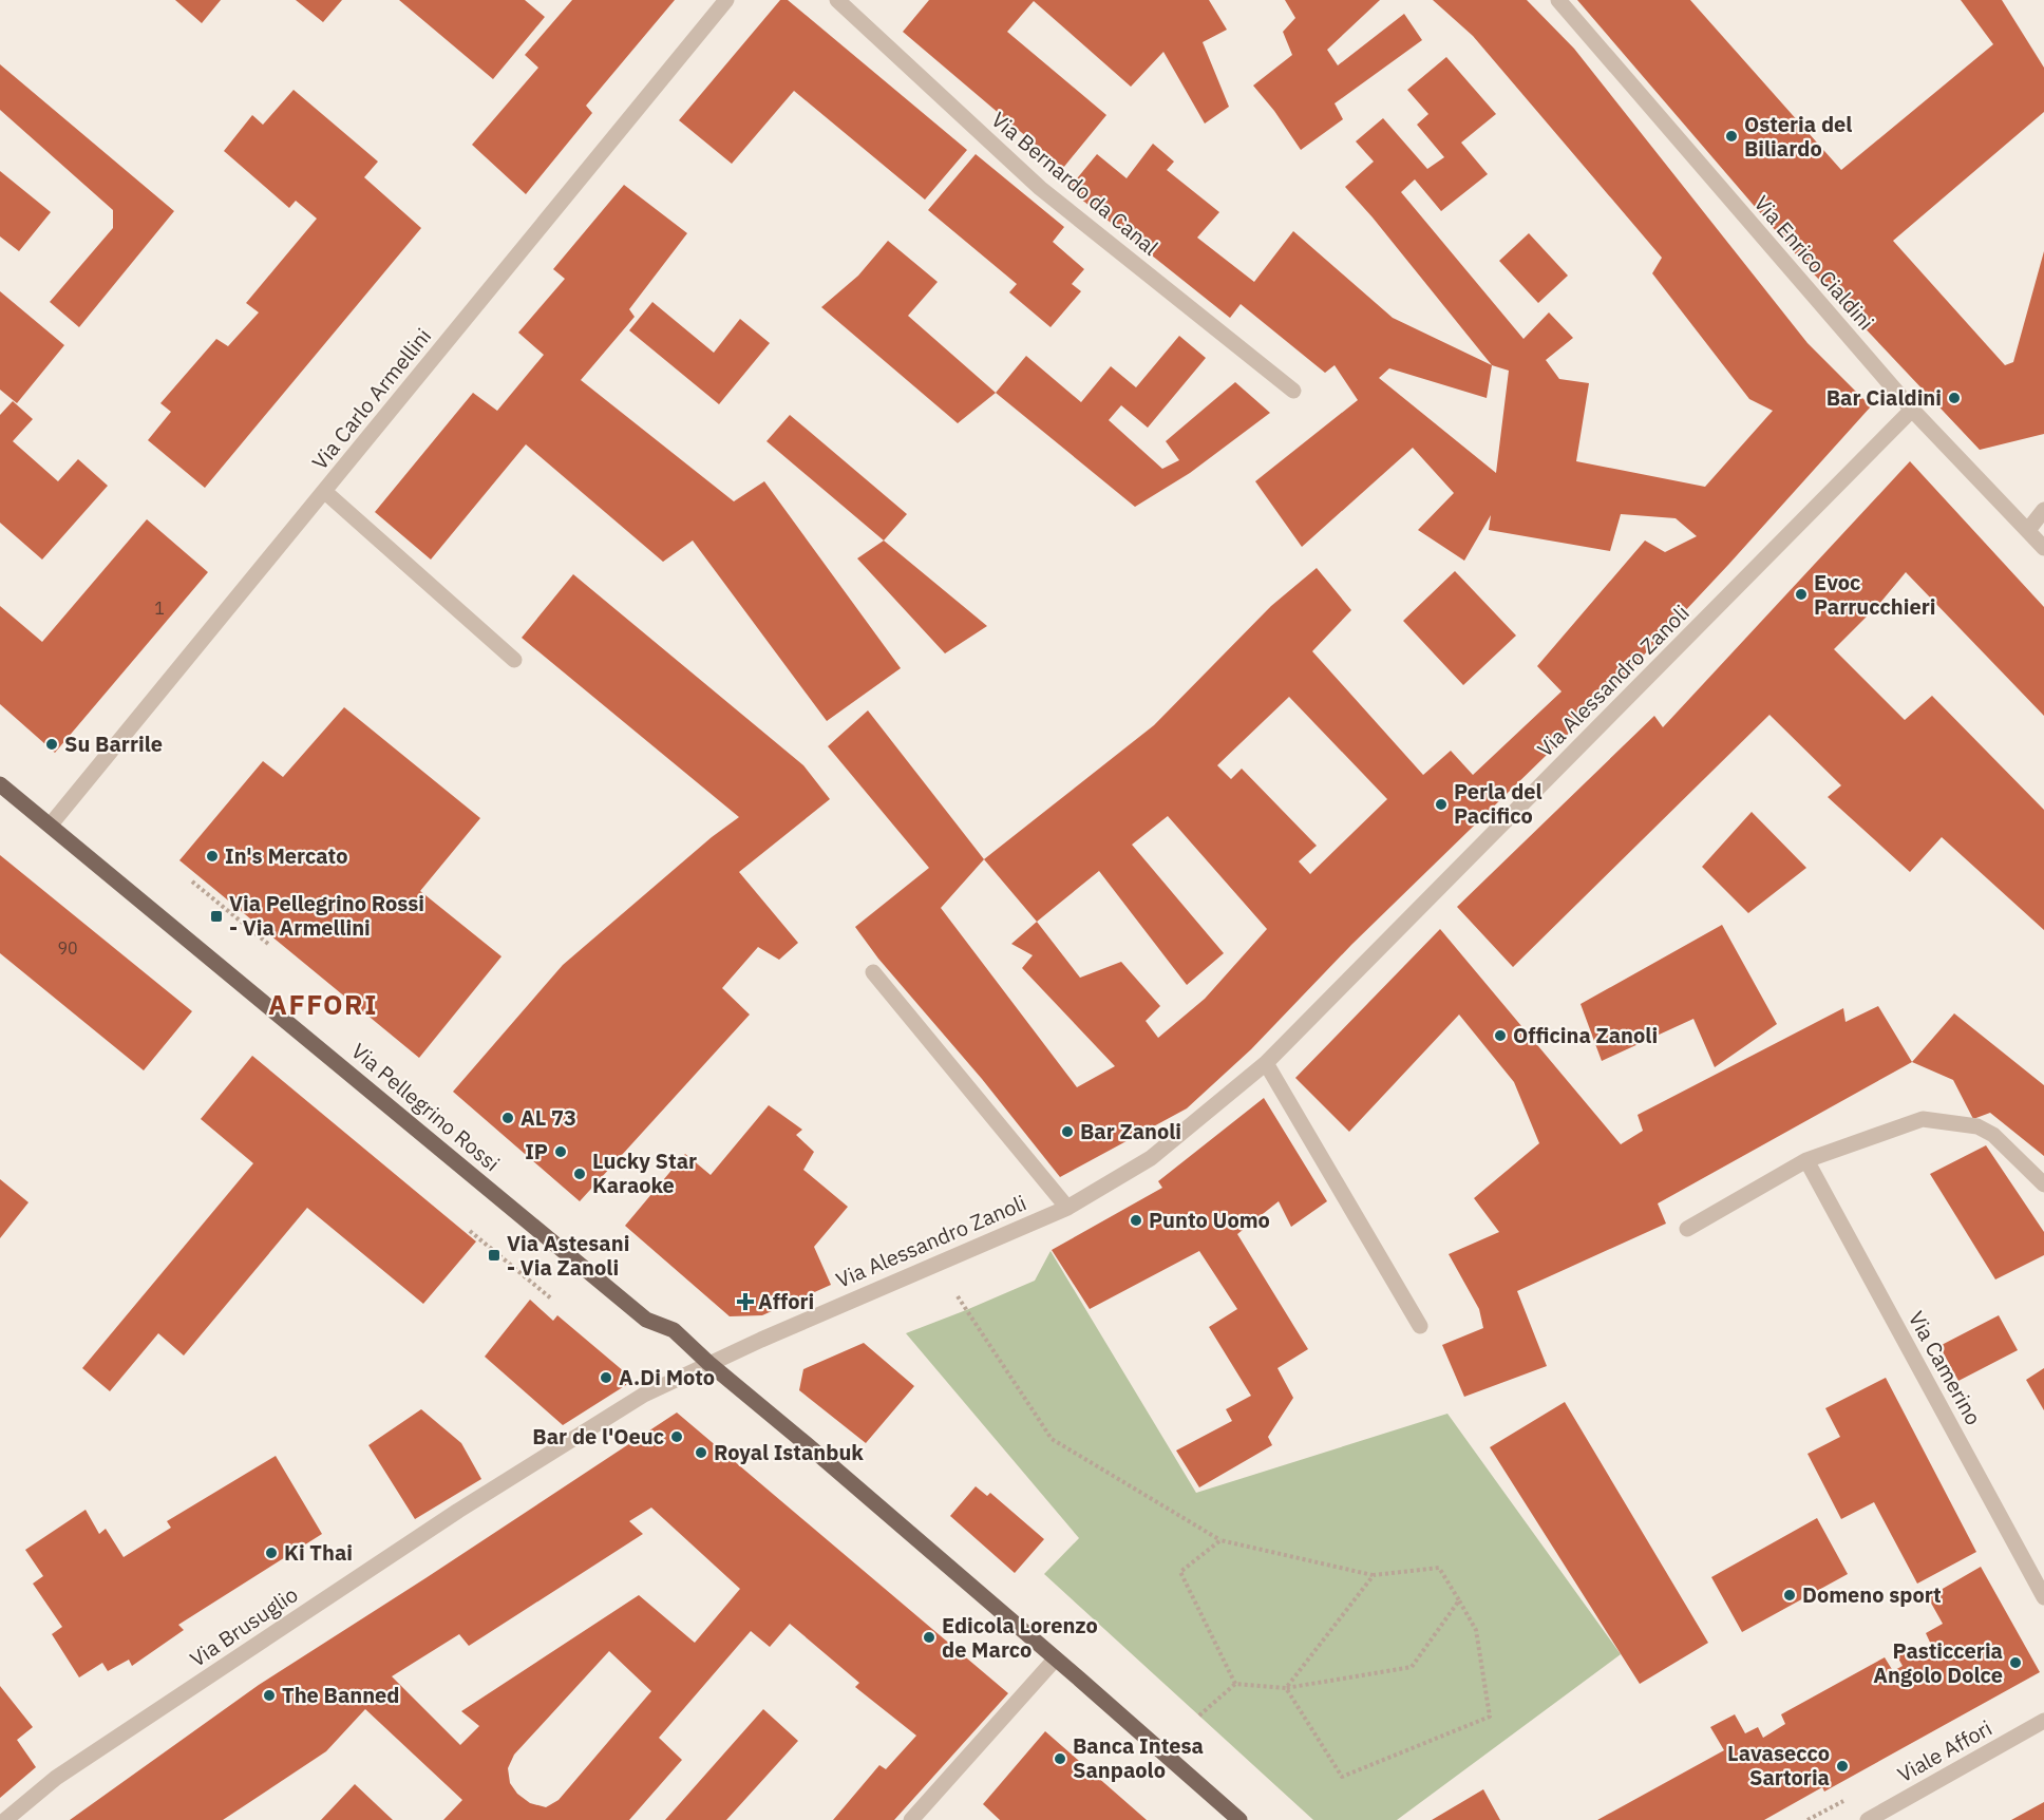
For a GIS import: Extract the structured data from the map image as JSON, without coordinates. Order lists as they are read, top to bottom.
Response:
{
  "streets": {
    "main road": ["Via Pellegrino Rossi"],
    "street": [
      "Via Bernardo da Canal",
      "Via Enrico Cialdini",
      "Via Carlo Armellini",
      "Via Alessandro Zanoli",
      "Via Camerino",
      "Via Brusuglio",
      "Viale Affori"
    ]
  },
  "crossings": [
    ["Via Enrico Cialdini", "Via Alessandro Zanoli"],
    ["Via Carlo Armellini", "Via Pellegrino Rossi"],
    ["Via Alessandro Zanoli", "Via Pellegrino Rossi"],
    ["Via Alessandro Zanoli", "Via Brusuglio"],
    ["Via Pellegrino Rossi", "Via Brusuglio"]
  ],
  "districts": ["AFFORI"],
  "places": {
    "other": [
      "Osteria del Biliardo",
      "Bar Cialdini",
      "Evoc Parrucchieri",
      "Su Barrile",
      "Perla del Pacifico",
      "In's Mercato",
      "Officina Zanoli",
      "AL 73",
      "Bar Zanoli",
      "IP",
      "Lucky Star Karaoke",
      "Punto Uomo",
      "A.Di Moto",
      "Bar de l'Oeuc",
      "Royal Istanbuk",
      "Ki Thai",
      "Domeno sport",
      "Edicola Lorenzo de Marco",
      "Pasticceria Angolo Dolce",
      "The Banned",
      "Banca Intesa Sanpaolo",
      "Lavasecco Sartoria"
    ],
    "transit": ["Via Pellegrino Rossi - Via Armellini", "Via Astesani - Via Zanoli"],
    "health": ["Affori"]
  },
  "house_numbers": ["1", "90"]
}
